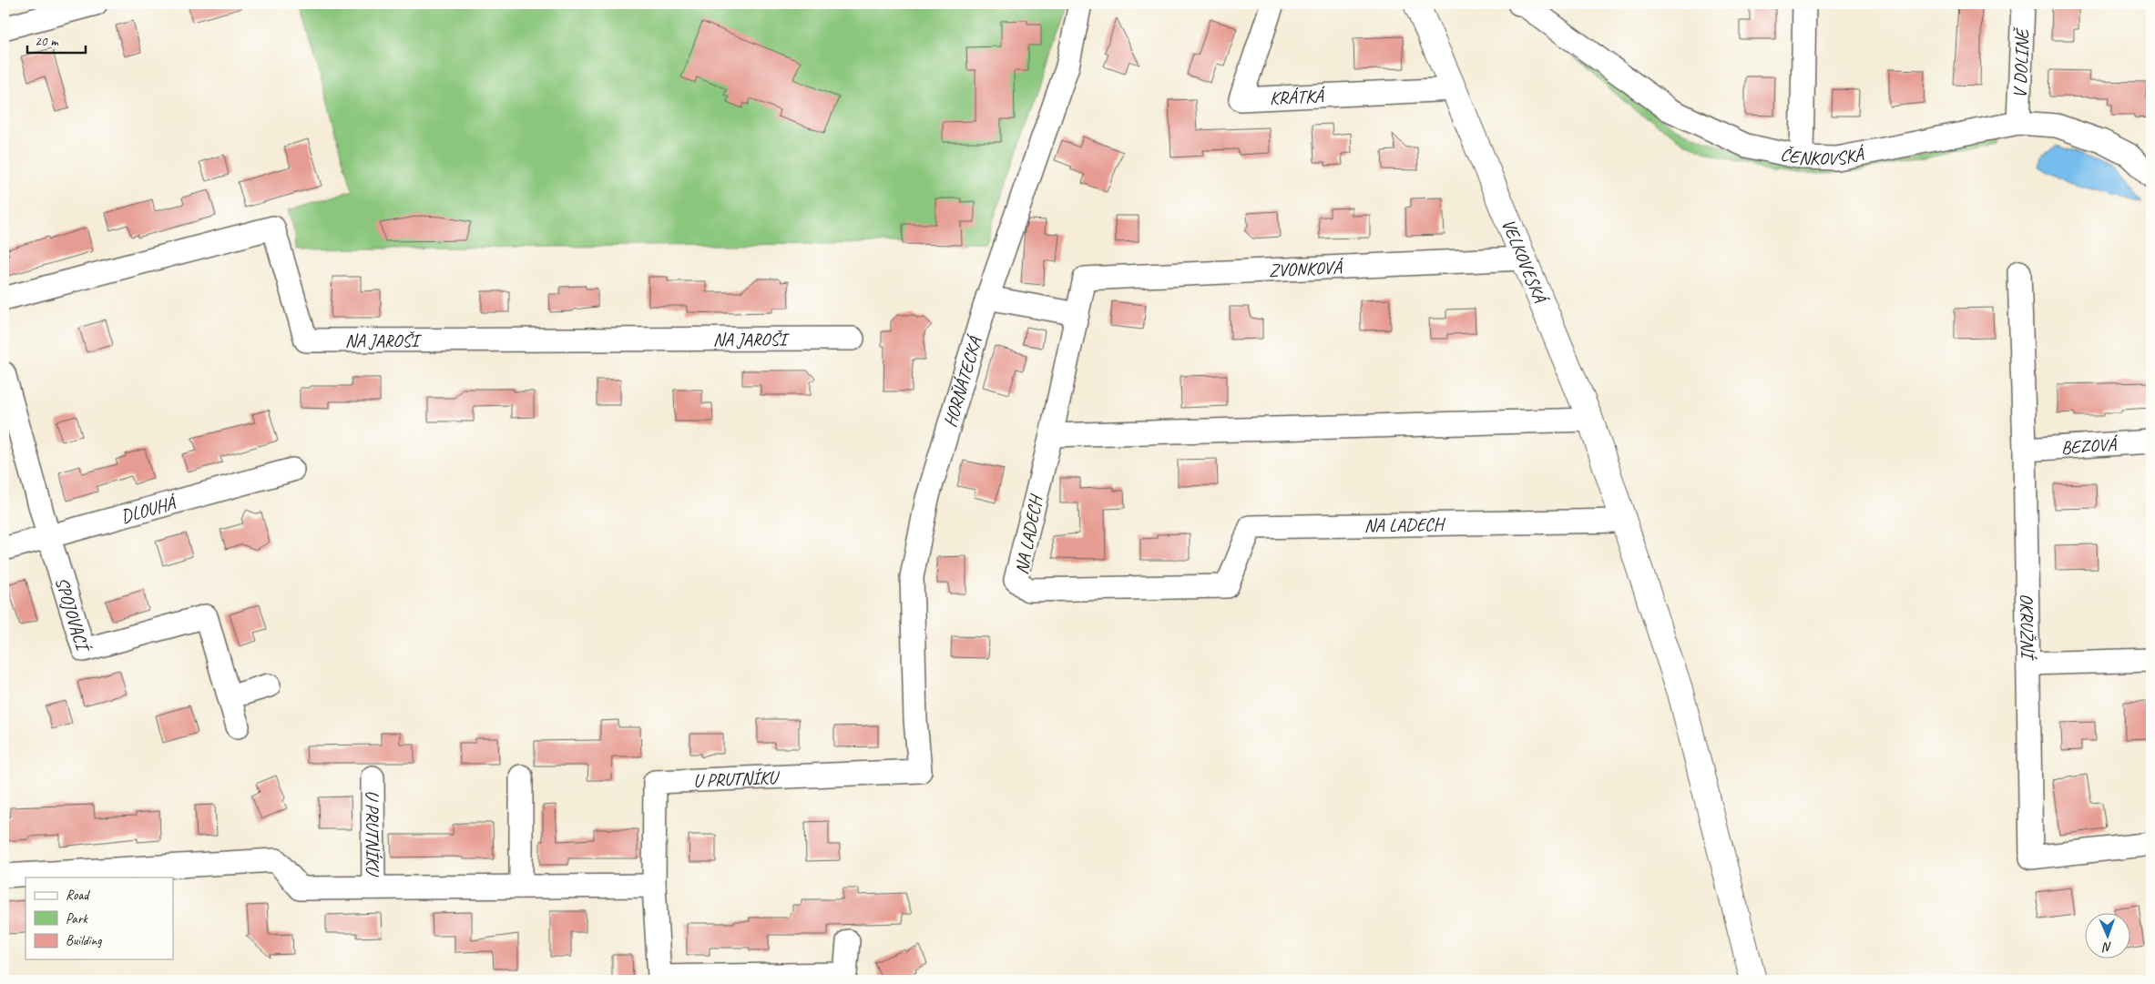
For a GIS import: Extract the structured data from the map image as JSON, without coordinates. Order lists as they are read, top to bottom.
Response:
{
  "streets": {
    "street": [
      "V DOLINĚ",
      "KRÁTKÁ",
      "ČENKOVSKÁ",
      "VELKOVESKÁ",
      "ZVONKOVÁ",
      "NA JAROŠI",
      "HORŇÁTECKÁ",
      "BEZOVÁ",
      "DLOUHÁ",
      "NA LADECH",
      "SPOJOVACÍ",
      "OKRUŽNÍ",
      "U PRUTNÍKU"
    ]
  },
  "crossings": [
    ["V DOLINĚ", "ČENKOVSKÁ"],
    ["KRÁTKÁ", "VELKOVESKÁ"],
    ["VELKOVESKÁ", "ZVONKOVÁ"],
    ["VELKOVESKÁ", "NA LADECH"],
    ["HORŇÁTECKÁ", "U PRUTNÍKU"],
    ["BEZOVÁ", "OKRUŽNÍ"],
    ["DLOUHÁ", "SPOJOVACÍ"]
  ],
  "legend": ["Road", "Park", "Building"],
  "scale_bar": "20 m",
  "north": "bottom"
}
